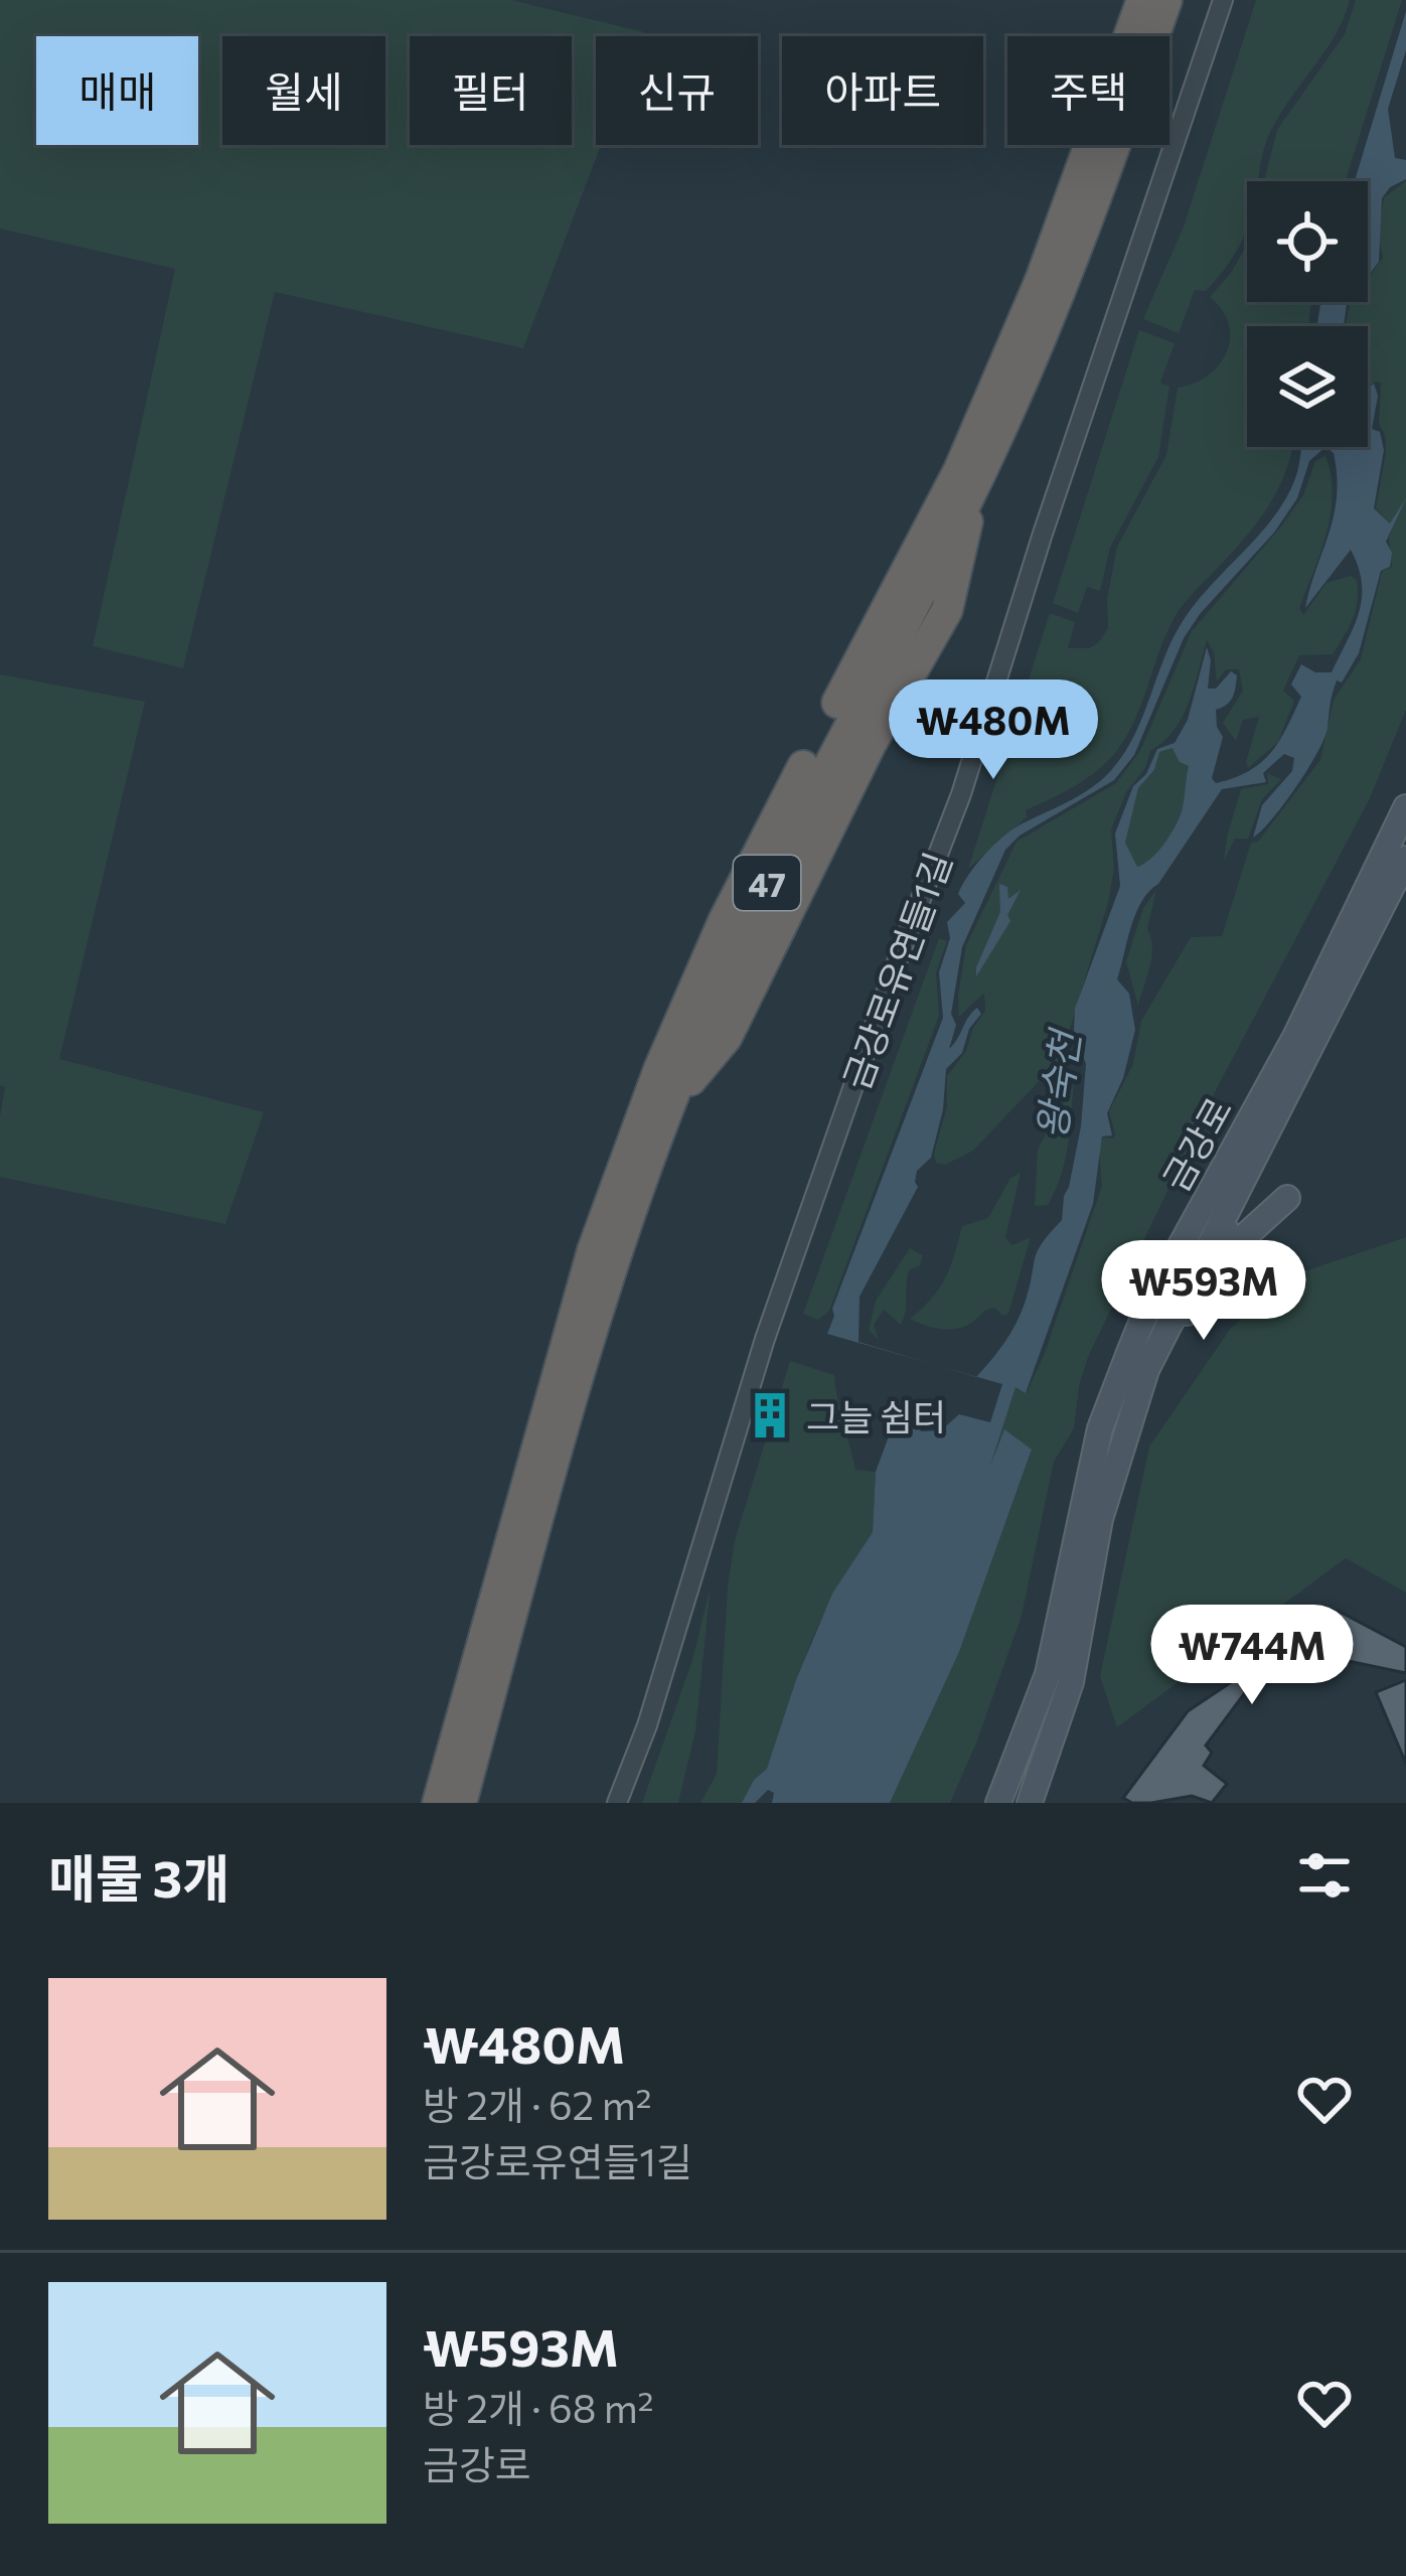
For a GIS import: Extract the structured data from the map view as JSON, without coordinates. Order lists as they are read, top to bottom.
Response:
{
  "streets": {
    "highway": ["47"],
    "main road": ["금강로"],
    "street": ["금강로유연들1길"]
  },
  "water": ["왕숙천"],
  "places": {
    "building": ["그늘 쉼터"]
  },
  "page": {
    "chip": [
      "매매",
      "월세",
      "필터",
      "신규",
      "아파트",
      "주택"
    ],
    "price": ["₩480M", "₩593M", "₩744M"],
    "heading": "매물 3개",
    "list": [
      {
        "name": "₩480M",
        "note": "방 2개 · 62 m² · 금강로유연들1길"
      },
      {
        "name": "₩593M",
        "note": "방 2개 · 68 m² · 금강로"
      }
    ]
  }
}
